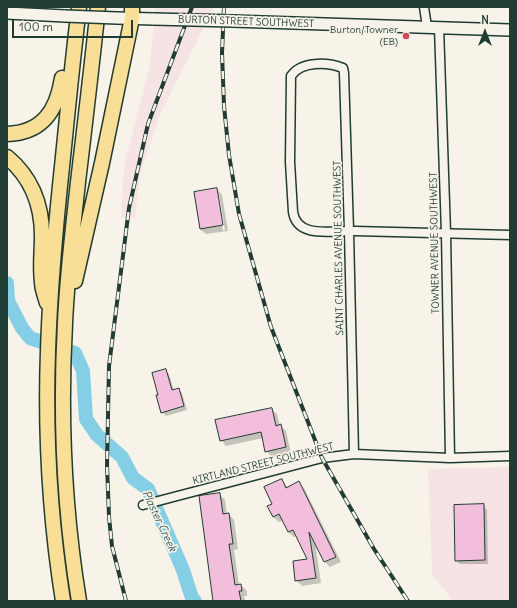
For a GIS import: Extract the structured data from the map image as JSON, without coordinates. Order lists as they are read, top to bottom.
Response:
{
  "streets": {
    "main road": ["BURTON STREET SOUTHWEST"],
    "street": ["TOWNER AVENUE SOUTHWEST", "SAINT CHARLES AVENUE SOUTHWEST", "KIRTLAND STREET SOUTHWEST"]
  },
  "crossings": [
    ["BURTON STREET SOUTHWEST", "TOWNER AVENUE SOUTHWEST"],
    ["TOWNER AVENUE SOUTHWEST", "KIRTLAND STREET SOUTHWEST"],
    ["SAINT CHARLES AVENUE SOUTHWEST", "KIRTLAND STREET SOUTHWEST"]
  ],
  "water": ["Plaster Creek"],
  "places": ["Burton/Towner (EB)"],
  "scale_bar": "100 m",
  "north": "top"
}
